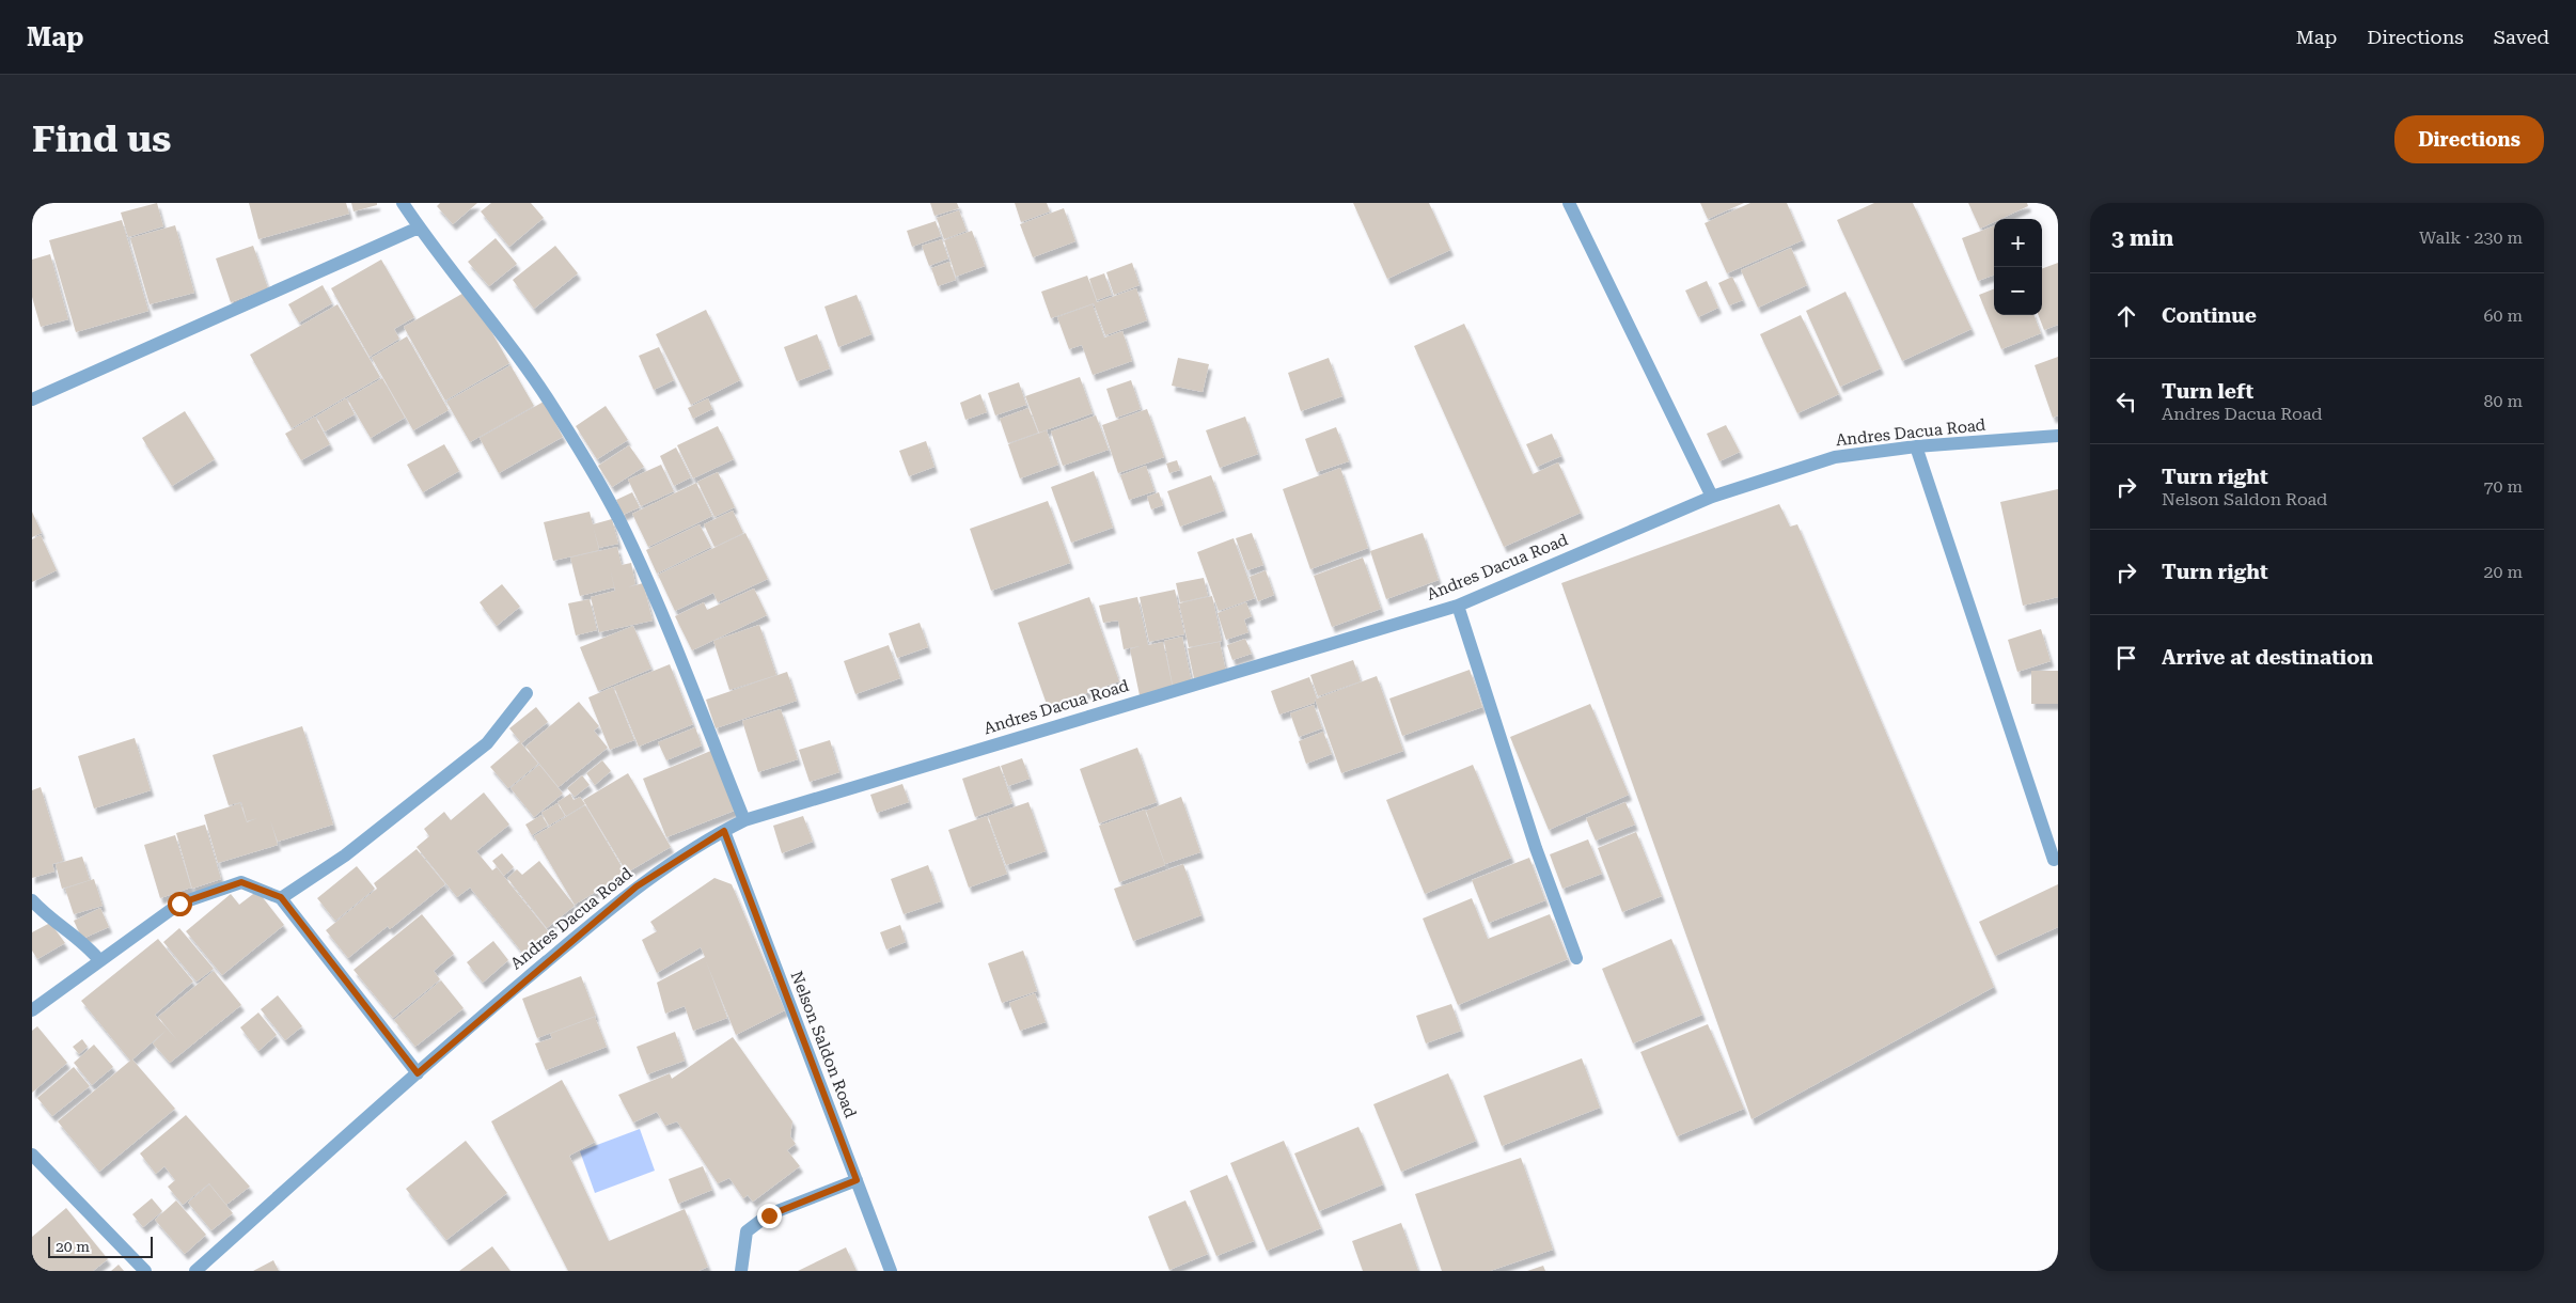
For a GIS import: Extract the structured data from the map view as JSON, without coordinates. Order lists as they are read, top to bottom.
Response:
{
  "streets": {
    "street": ["Andres Dacua Road", "Nelson Saldon Road"]
  },
  "crossings": [
    ["Andres Dacua Road", "Nelson Saldon Road"]
  ],
  "scale_bar": "20 m",
  "page": {
    "header": "Map",
    "nav": ["Map", "Directions", "Saved"],
    "buttons": "Directions",
    "title": "Find us",
    "heading": ["3 min", "Walk · 230 m"],
    "map_buttons": ["+", "−"],
    "list": [
      ["Continue", "60 m"],
      ["Turn left", "Andres Dacua Road", "80 m"],
      ["Turn right", "Nelson Saldon Road", "70 m"],
      ["Turn right", "20 m"],
      "Arrive at destination"
    ],
    "scale": "20 m"
  }
}
